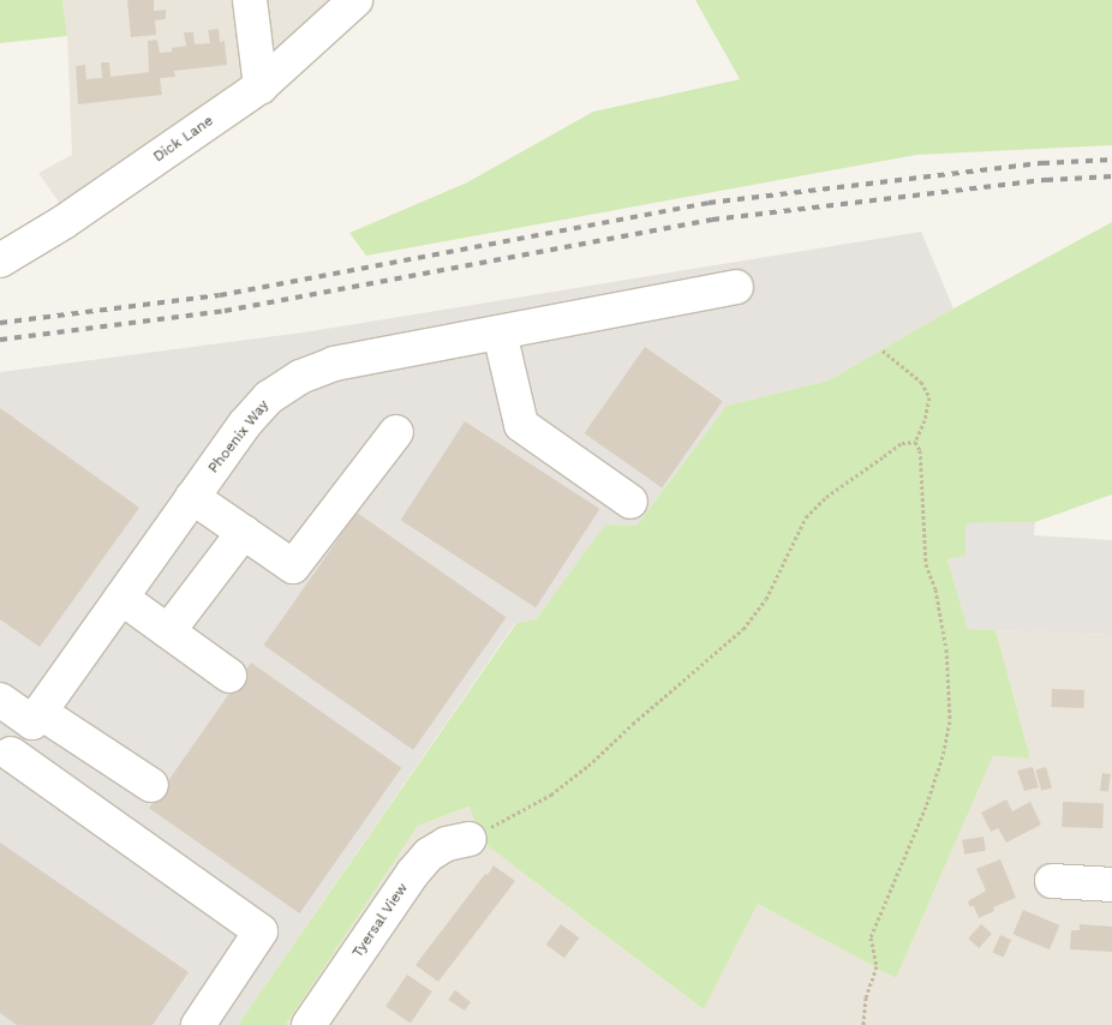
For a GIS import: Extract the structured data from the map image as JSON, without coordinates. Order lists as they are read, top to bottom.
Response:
{
  "streets": {
    "street": ["Dick Lane", "Phoenix Way", "Tyersal View"]
  }
}
